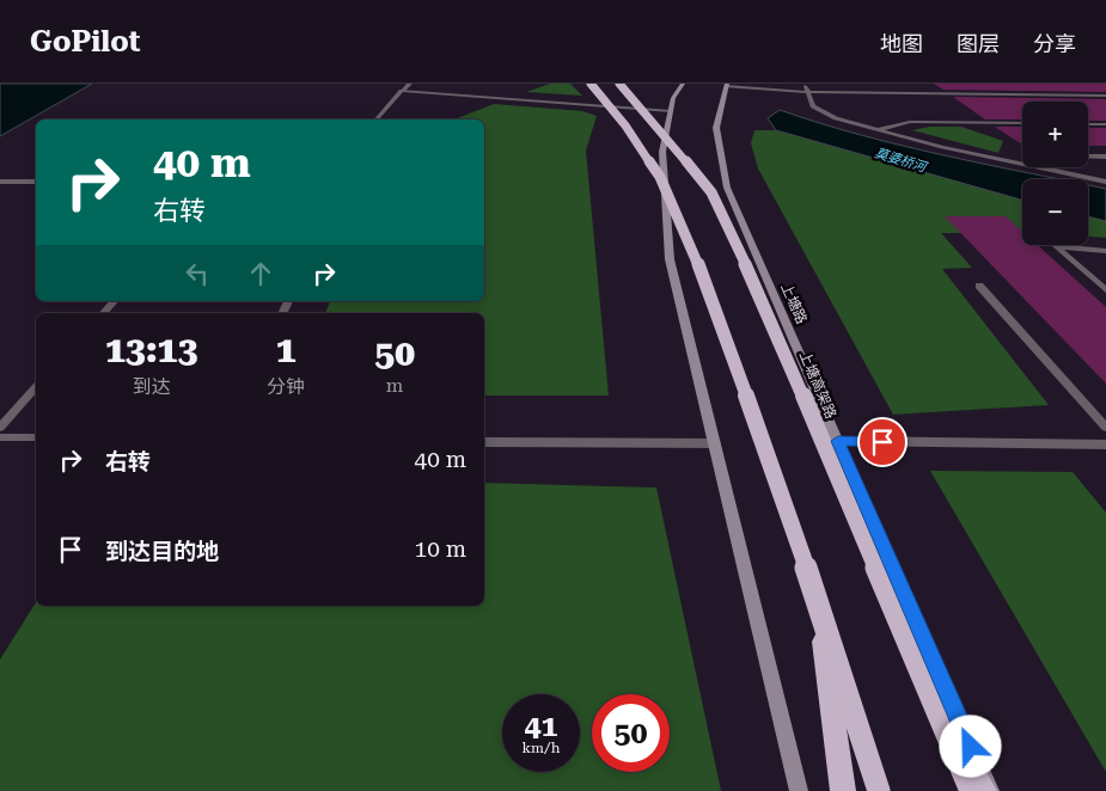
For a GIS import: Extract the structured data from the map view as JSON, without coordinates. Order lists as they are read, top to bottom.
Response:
{
  "streets": {
    "highway": ["上塘高架路"],
    "main road": ["上塘路"]
  },
  "water": ["莫婆桥河"],
  "page": {
    "header": "GoPilot",
    "nav": ["地图", "图层", "分享"],
    "map_buttons": ["+", "−"],
    "turn": ["40 m", "右转"],
    "eta": [
      "13:13",
      "到达",
      "1",
      "分钟",
      "50",
      "m"
    ],
    "list": [
      {
        "name": "右转",
        "value": "40 m"
      },
      {
        "name": "到达目的地",
        "value": "10 m"
      }
    ],
    "speed": "41 km/h",
    "limit": "50"
  }
}
